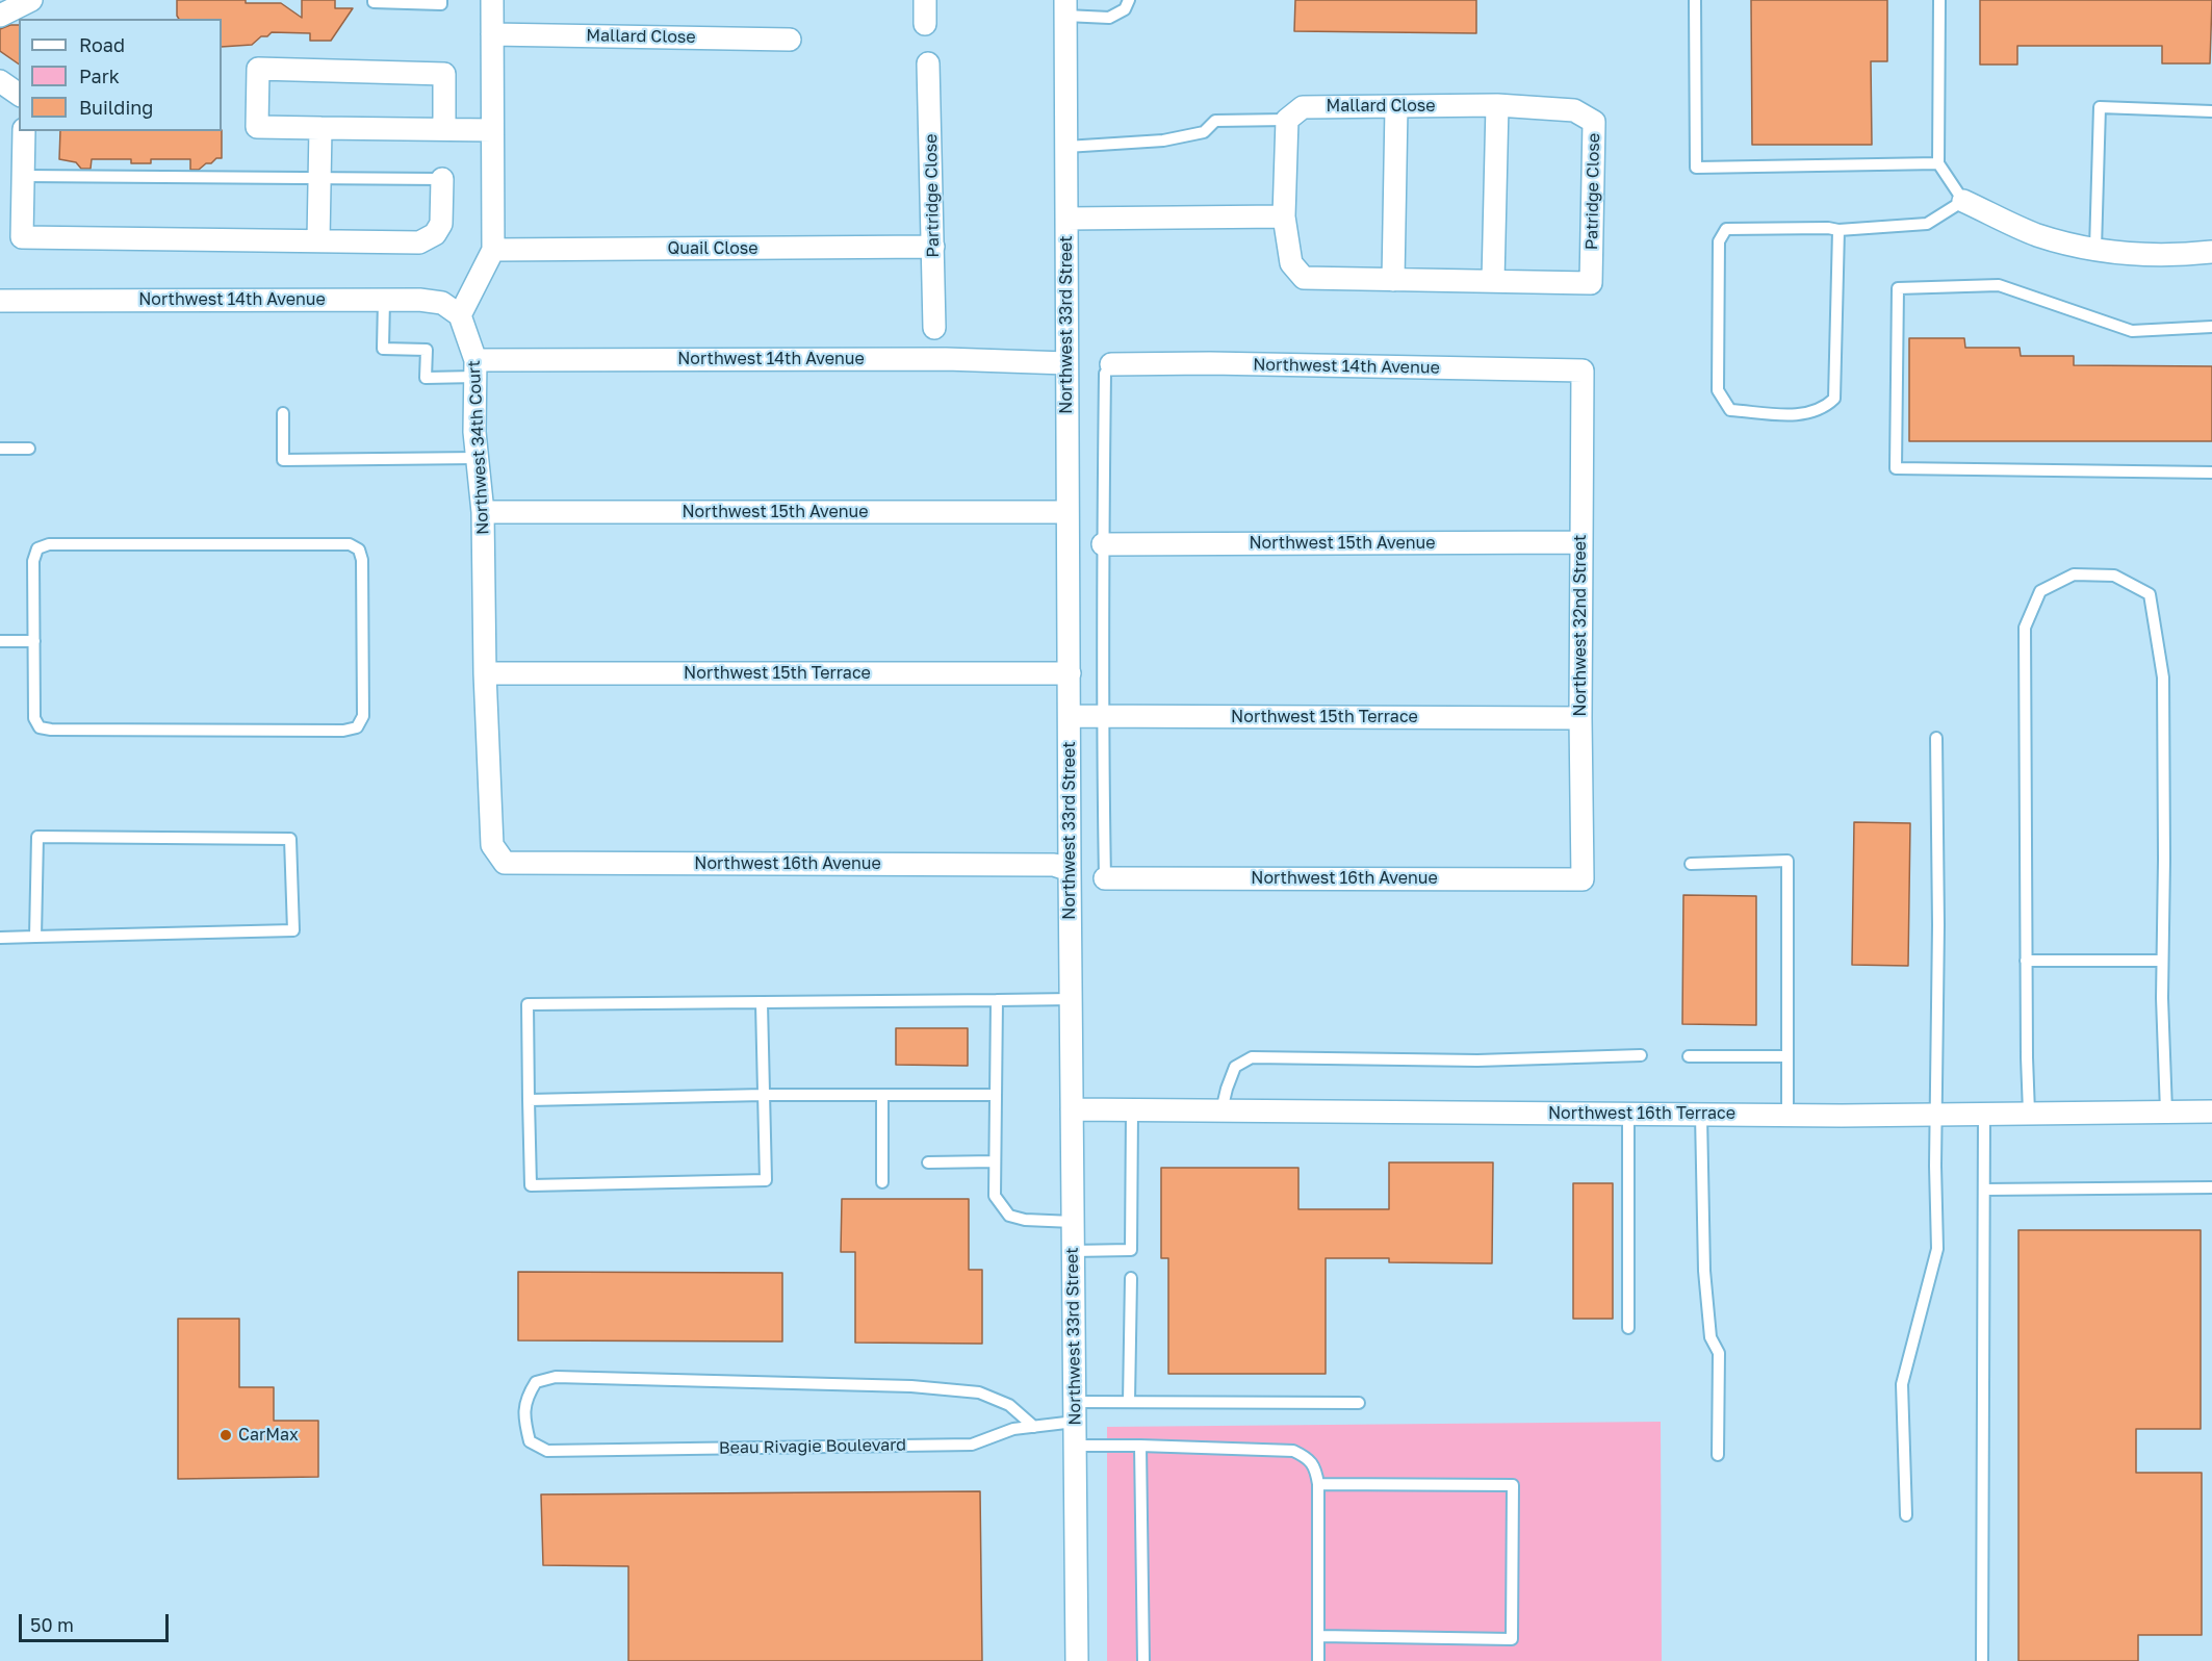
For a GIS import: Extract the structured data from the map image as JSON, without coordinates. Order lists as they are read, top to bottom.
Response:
{
  "streets": {
    "street": [
      "Mallard Close",
      "Patridge Close",
      "Partridge Close",
      "Quail Close",
      "Northwest 14th Avenue",
      "Northwest 33rd Street",
      "Northwest 34th Court",
      "Northwest 15th Avenue",
      "Northwest 32nd Street",
      "Northwest 15th Terrace",
      "Northwest 16th Avenue",
      "Northwest 16th Terrace"
    ],
    "lane": ["Beau Rivagie Boulevard"]
  },
  "crossings": [
    ["Mallard Close", "Patridge Close"],
    ["Partridge Close", "Quail Close"],
    ["Northwest 14th Avenue", "Northwest 33rd Street"],
    ["Northwest 14th Avenue", "Northwest 34th Court"],
    ["Northwest 14th Avenue", "Northwest 32nd Street"],
    ["Northwest 33rd Street", "Northwest 15th Avenue"],
    ["Northwest 33rd Street", "Northwest 15th Terrace"],
    ["Northwest 33rd Street", "Northwest 16th Avenue"],
    ["Northwest 33rd Street", "Northwest 16th Terrace"],
    ["Northwest 33rd Street", "Beau Rivagie Boulevard"],
    ["Northwest 34th Court", "Northwest 15th Avenue"],
    ["Northwest 34th Court", "Northwest 15th Terrace"],
    ["Northwest 34th Court", "Northwest 16th Avenue"],
    ["Northwest 15th Avenue", "Northwest 32nd Street"],
    ["Northwest 32nd Street", "Northwest 15th Terrace"],
    ["Northwest 32nd Street", "Northwest 16th Avenue"]
  ],
  "places": ["CarMax"],
  "legend": ["Road", "Park", "Building"],
  "scale_bar": "50 m"
}
